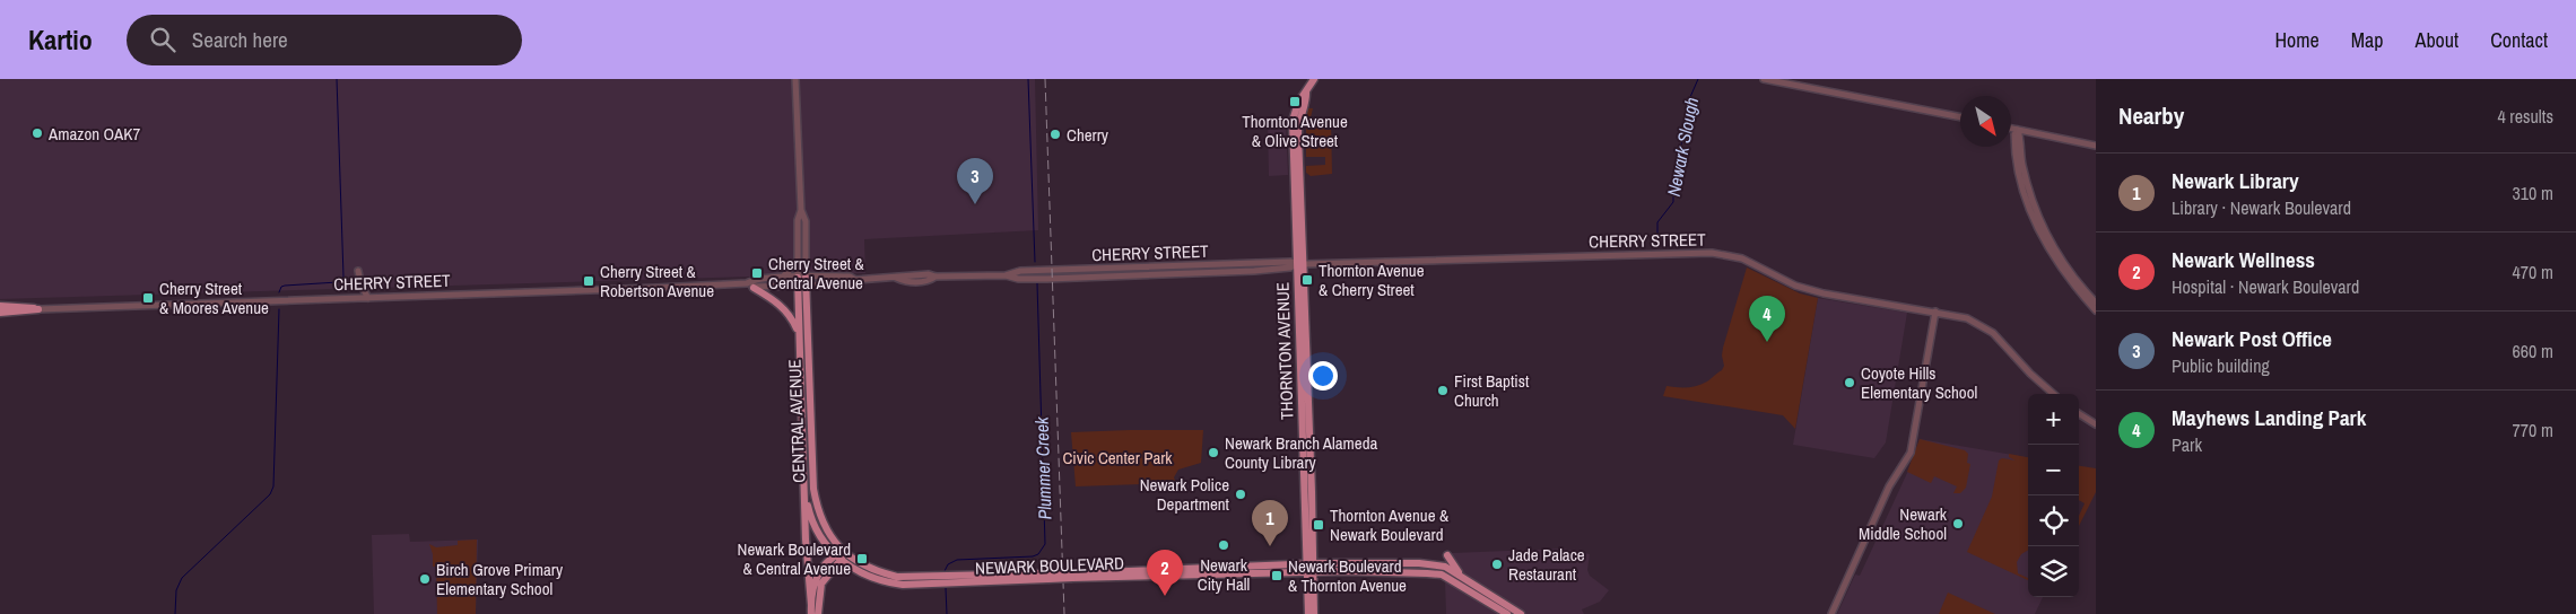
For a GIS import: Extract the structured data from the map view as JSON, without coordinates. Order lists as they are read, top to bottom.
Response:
{
  "streets": {
    "main road": [
      "CHERRY STREET",
      "THORNTON AVENUE",
      "CENTRAL AVENUE",
      "NEWARK BOULEVARD"
    ]
  },
  "crossings": [
    ["CHERRY STREET", "THORNTON AVENUE"],
    ["CHERRY STREET", "CENTRAL AVENUE"],
    ["THORNTON AVENUE", "NEWARK BOULEVARD"],
    ["CENTRAL AVENUE", "NEWARK BOULEVARD"]
  ],
  "water": ["Newark Slough", "Plummer Creek"],
  "parks": ["Civic Center Park"],
  "places": {
    "transit": [
      "Thornton Avenue & Olive Street",
      "Cherry Street & Central Avenue",
      "Thornton Avenue & Cherry Street",
      "Cherry Street & Robertson Avenue",
      "Cherry Street & Moores Avenue",
      "Thornton Avenue & Newark Boulevard",
      "Newark Boulevard & Central Avenue",
      "Newark Boulevard & Thornton Avenue"
    ],
    "other": [
      "Amazon OAK7",
      "Cherry",
      "Coyote Hills Elementary School",
      "First Baptist Church",
      "Newark Branch Alameda County Library",
      "Newark Police Department",
      "Newark Middle School",
      "Newark City Hall",
      "Jade Palace Restaurant",
      "Birch Grove Primary Elementary School"
    ]
  },
  "north": "bottom right",
  "page": {
    "header": "Kartio",
    "search": "Search here",
    "nav": [
      "Home",
      "Map",
      "About",
      "Contact"
    ],
    "heading": ["Nearby", "4 results"],
    "list": [
      {
        "mark": "1",
        "name": "Newark Library",
        "note": "Library · Newark Boulevard",
        "value": "310 m"
      },
      {
        "mark": "2",
        "name": "Newark Wellness",
        "note": "Hospital · Newark Boulevard",
        "value": "470 m"
      },
      {
        "mark": "3",
        "name": "Newark Post Office",
        "note": "Public building",
        "value": "660 m"
      },
      {
        "mark": "4",
        "name": "Mayhews Landing Park",
        "note": "Park",
        "value": "770 m"
      }
    ],
    "pins": [
      "3",
      "4",
      "1",
      "2"
    ],
    "map_buttons": ["+", "−"]
  }
}
